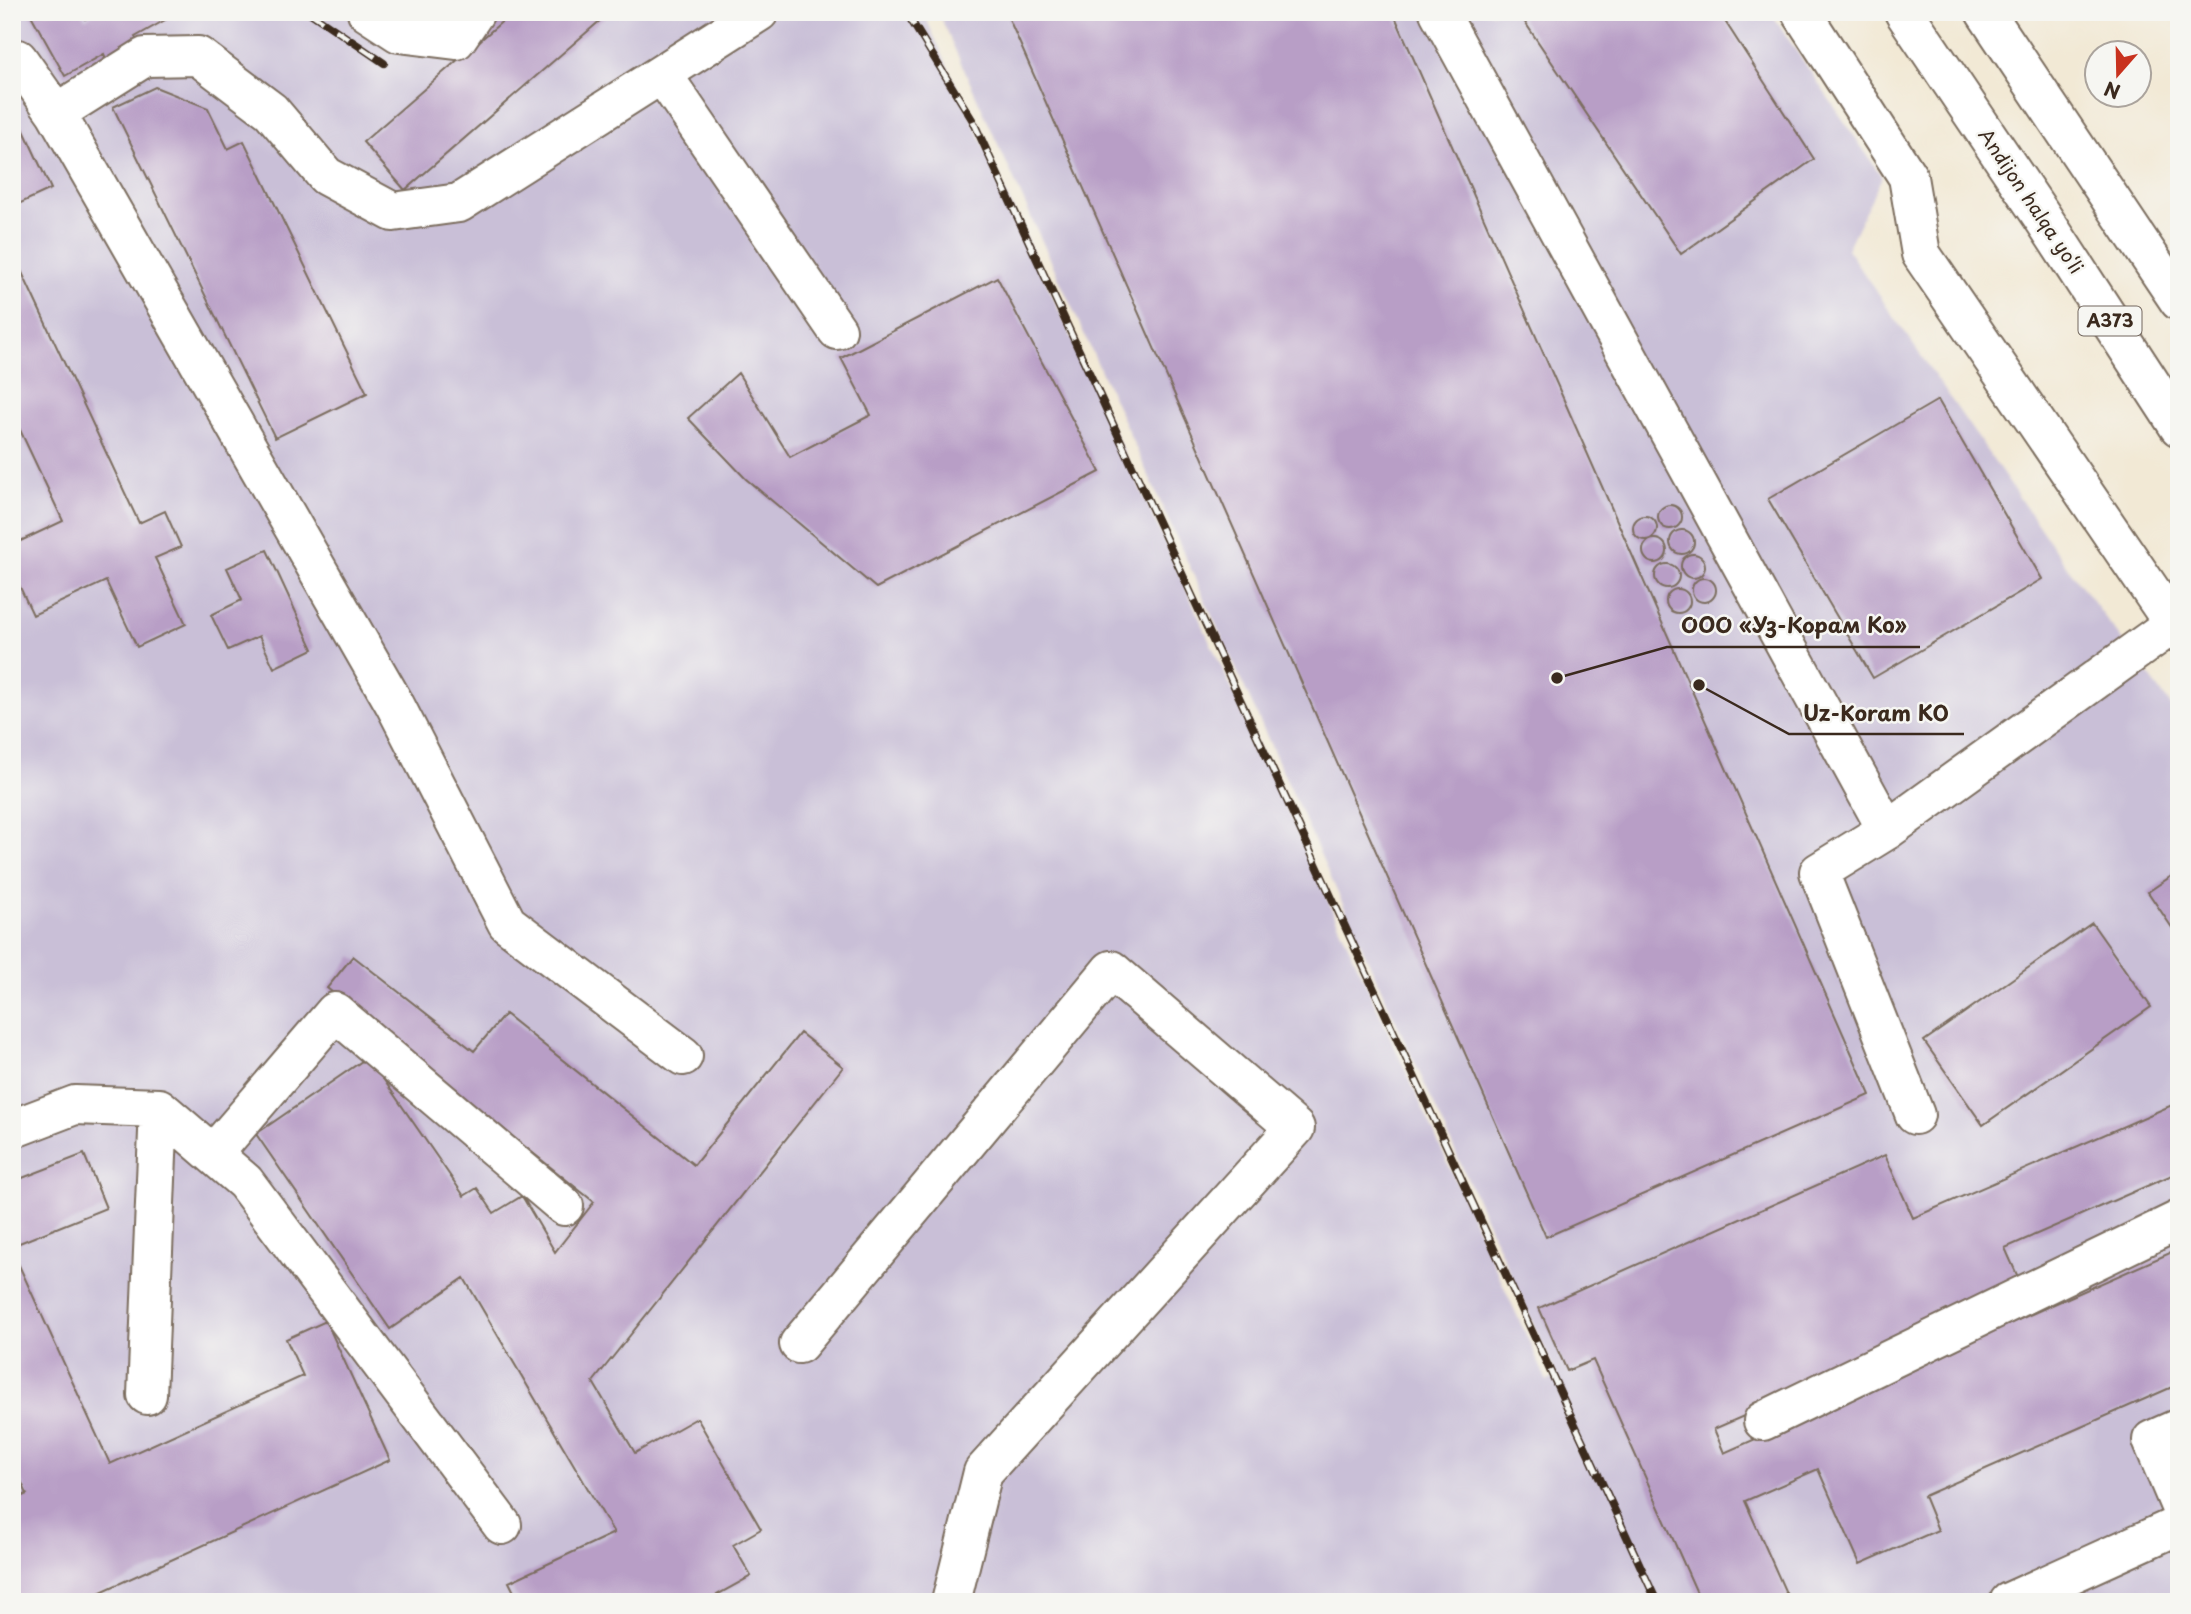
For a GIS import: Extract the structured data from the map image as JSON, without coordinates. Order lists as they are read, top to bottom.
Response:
{
  "streets": {
    "main road": ["Andijon halqa yo‘li", "A373"]
  },
  "places": ["ООО «Уз-Корам Ко»", "Uz-Koram KO"],
  "north": "bottom"
}
